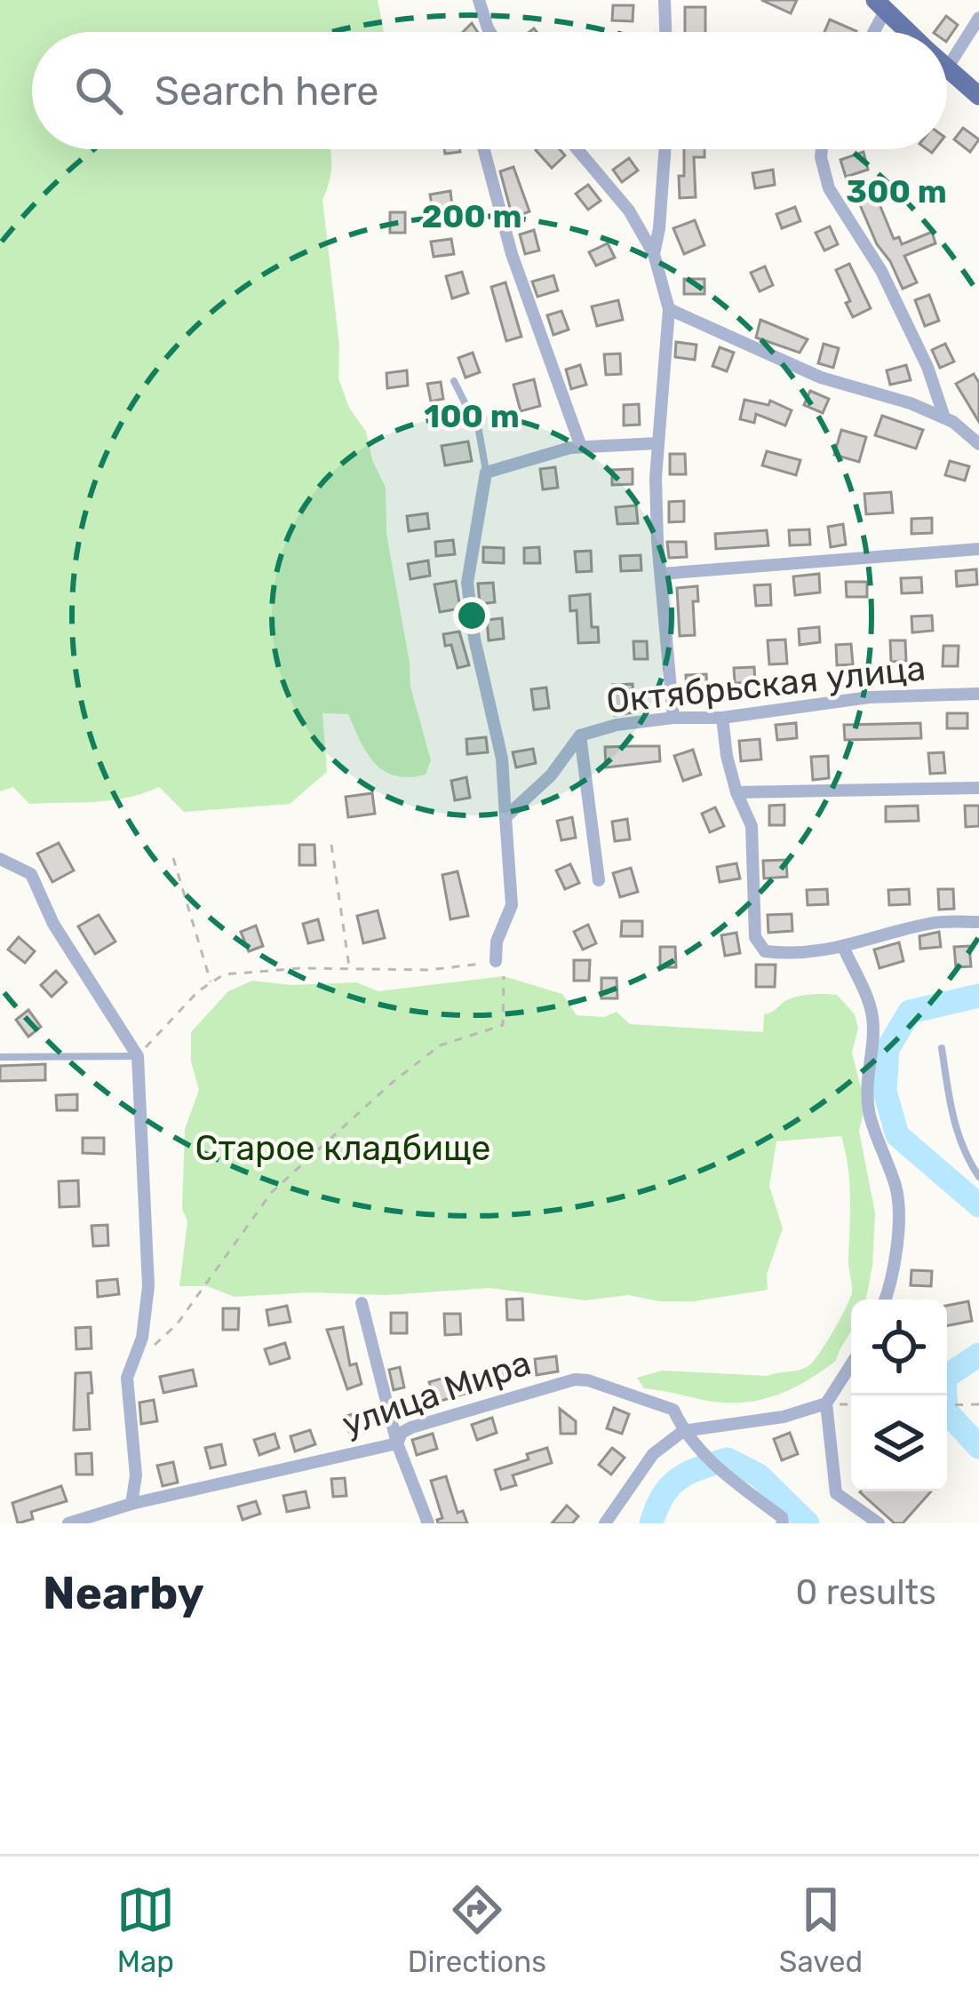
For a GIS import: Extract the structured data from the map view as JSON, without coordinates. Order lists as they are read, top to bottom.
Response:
{
  "streets": {
    "street": ["Октябрьская улица", "улица Мира"]
  },
  "parks": ["Старое кладбище"],
  "page": {
    "search": "Search here",
    "heading": ["Nearby", "0 results"],
    "nav": ["Map", "Directions", "Saved"]
  },
  "rings": ["300 m", "200 m", "100 m"]
}
